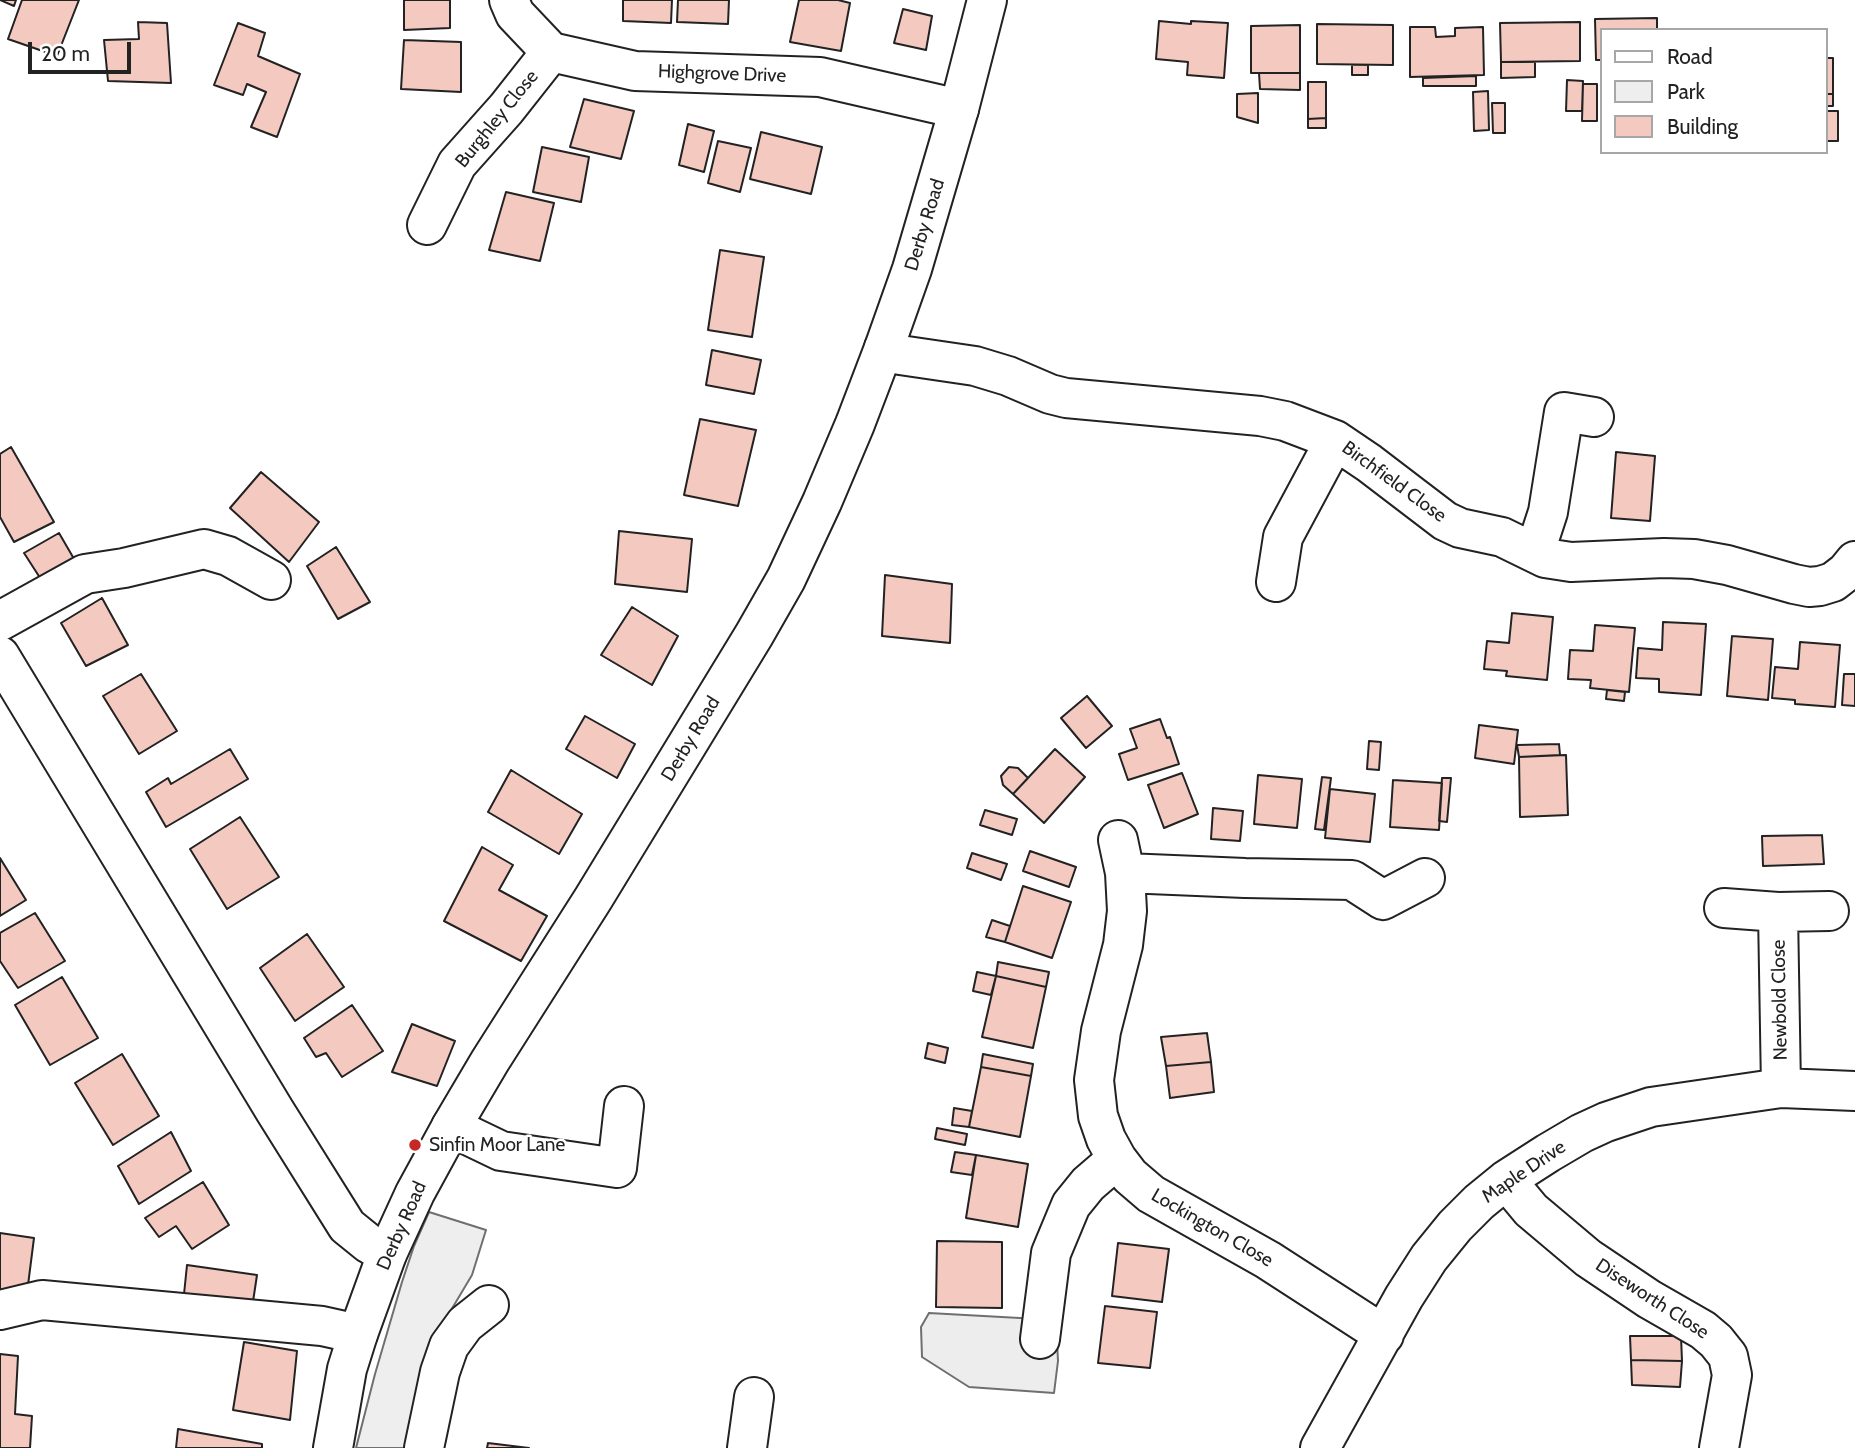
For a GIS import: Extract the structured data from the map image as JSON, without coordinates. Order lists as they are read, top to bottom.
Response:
{
  "streets": {
    "street": [
      "Highgrove Drive",
      "Burghley Close",
      "Derby Road",
      "Birchfield Close",
      "Newbold Close",
      "Maple Drive",
      "Lockington Close",
      "Diseworth Close"
    ]
  },
  "crossings": [
    ["Highgrove Drive", "Burghley Close"],
    ["Highgrove Drive", "Derby Road"],
    ["Derby Road", "Birchfield Close"],
    ["Newbold Close", "Maple Drive"],
    ["Maple Drive", "Lockington Close"],
    ["Maple Drive", "Diseworth Close"]
  ],
  "places": ["Sinfin Moor Lane"],
  "legend": ["Road", "Park", "Building"],
  "scale_bar": "20 m"
}
